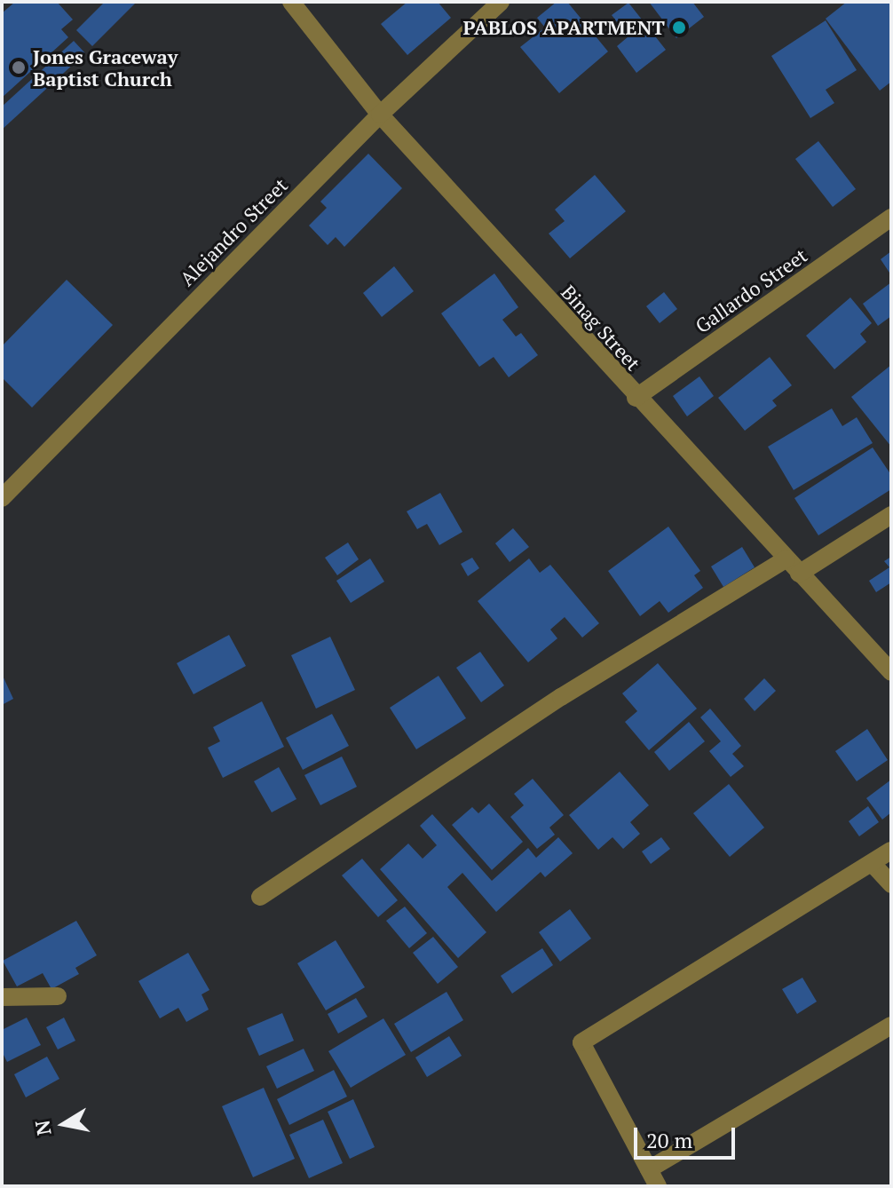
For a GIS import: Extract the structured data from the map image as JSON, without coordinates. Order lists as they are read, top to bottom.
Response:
{
  "streets": {
    "street": ["Alejandro Street", "Gallardo Street", "Binag Street"]
  },
  "crossings": [
    ["Alejandro Street", "Binag Street"],
    ["Gallardo Street", "Binag Street"]
  ],
  "places": ["PABLOS APARTMENT", "Jones Graceway Baptist Church"],
  "scale_bar": "20 m",
  "north": "left"
}
